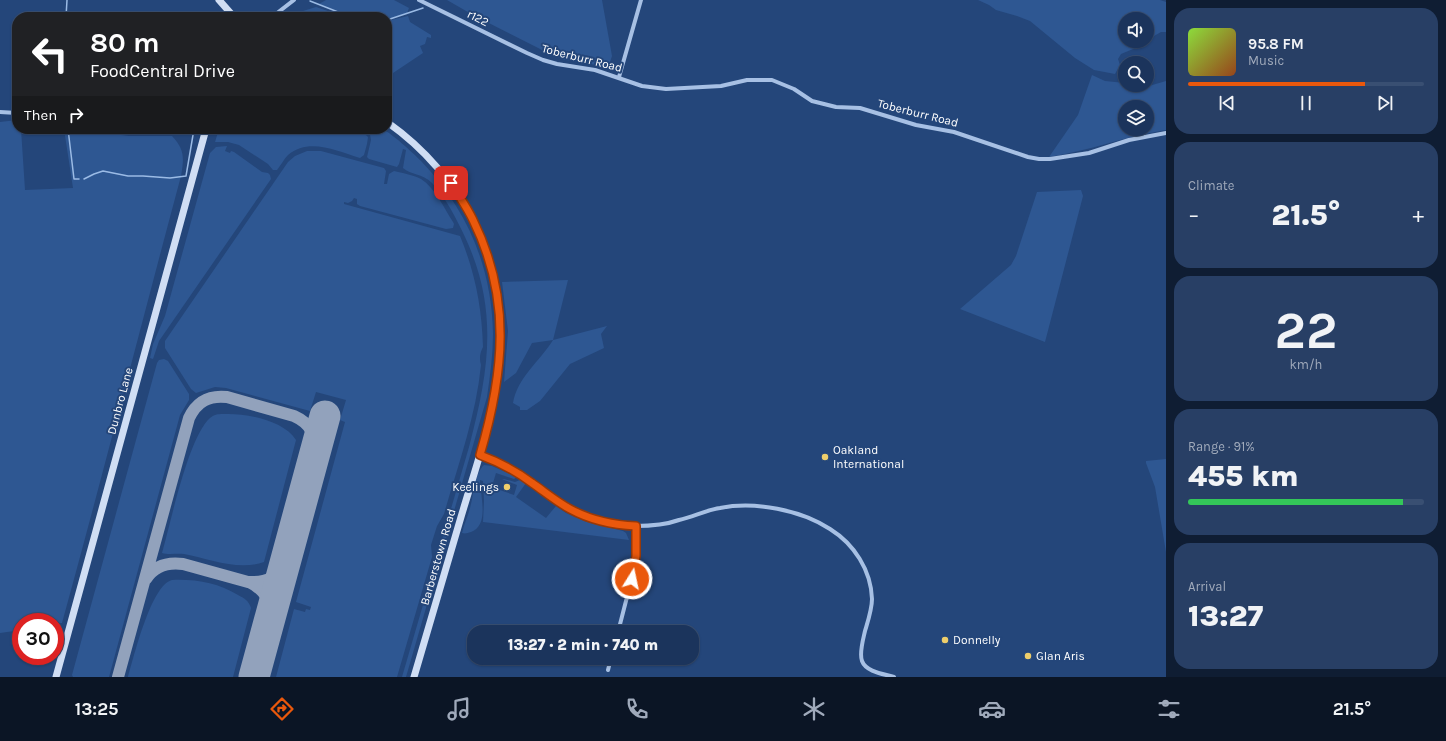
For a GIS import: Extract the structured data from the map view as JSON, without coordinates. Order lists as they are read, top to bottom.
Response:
{
  "streets": {
    "main road": ["Dunbro Lane", "Barberstown Road"],
    "street": ["r122", "Toberburr Road"]
  },
  "crossings": [
    ["r122", "Toberburr Road"]
  ],
  "places": [
    "Oakland International",
    "Keelings",
    "Donnelly",
    "Glan Aris"
  ],
  "page": {
    "turn": ["80 m", "FoodCentral Drive"],
    "song": ["95.8 FM", "Music"],
    "then": "Then",
    "tile": [
      "Climate",
      ["22", "km/h"],
      ["Range · 91%", "455 km"],
      ["Arrival", "13:27"]
    ],
    "heat": ["−", "21.5°", "+"],
    "limit": "30",
    "trip": "13:27 · 2 min · 740 m",
    "tabs": ["13:25", "21.5°"]
  }
}
